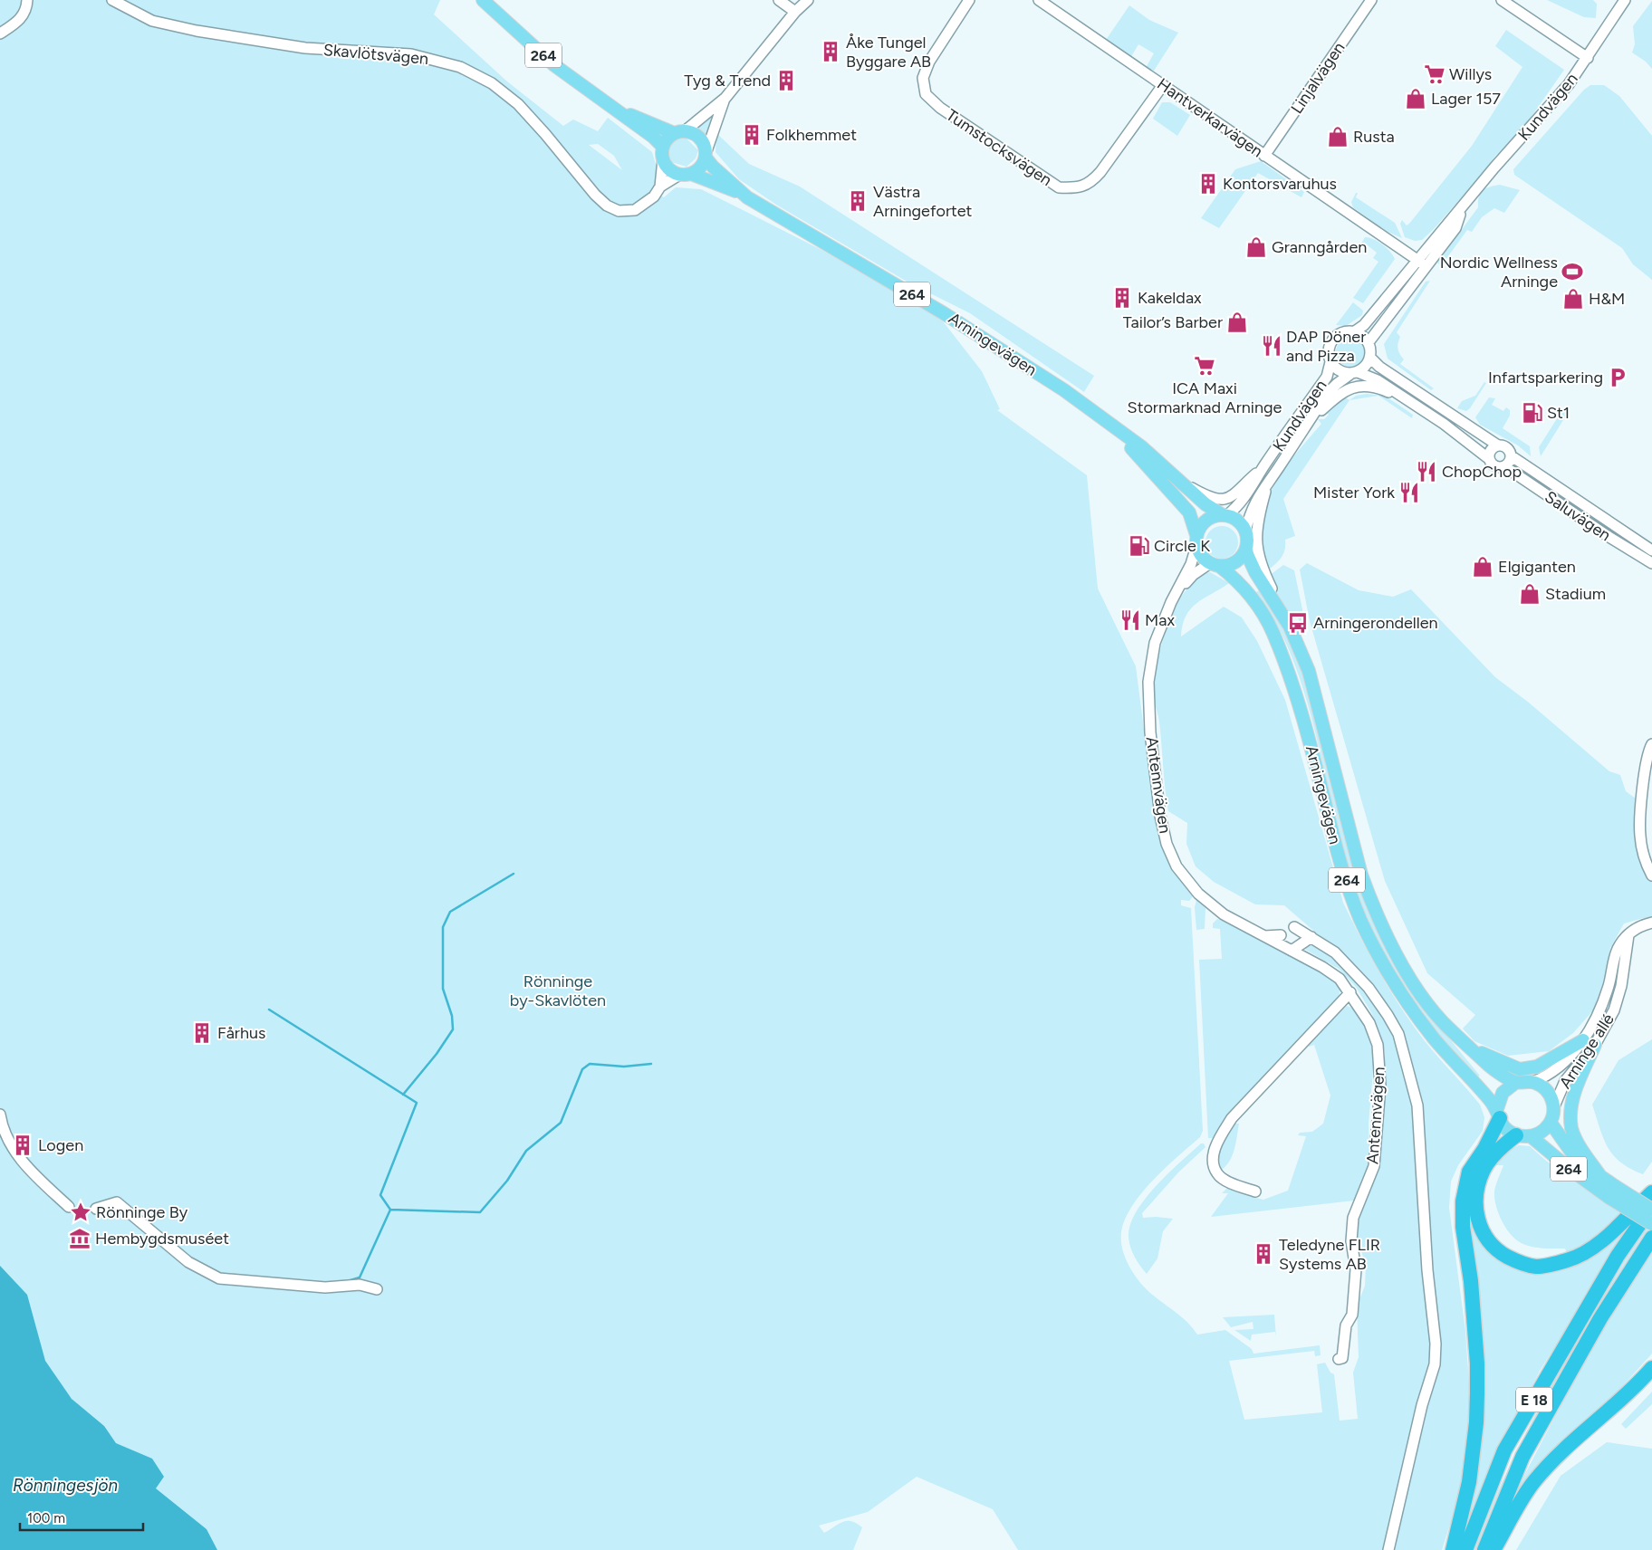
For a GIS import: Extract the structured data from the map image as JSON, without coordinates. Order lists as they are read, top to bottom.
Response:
{
  "streets": {
    "highway": ["E 18"],
    "main road": ["264", "Arningevägen"],
    "street": [
      "Skavlötsvägen",
      "Linjalvägen",
      "Kundvägen",
      "Hantverkarvägen",
      "Tumstocksvägen",
      "Saluvägen",
      "Antennvägen",
      "Arninge allé"
    ]
  },
  "crossings": [
    ["Skavlötsvägen", "264"],
    ["Skavlötsvägen", "Arningevägen"],
    ["264", "Kundvägen"],
    ["264", "Arningevägen"],
    ["264", "Antennvägen"],
    ["Linjalvägen", "Hantverkarvägen"],
    ["Kundvägen", "Hantverkarvägen"],
    ["Kundvägen", "Arningevägen"],
    ["Kundvägen", "Saluvägen"],
    ["Kundvägen", "Antennvägen"],
    ["Hantverkarvägen", "Tumstocksvägen"],
    ["Arningevägen", "Antennvägen"],
    ["Arningevägen", "Arninge allé"]
  ],
  "water": ["Rönningesjön"],
  "parks": ["Rönninge by-Skavlöten"],
  "places": {
    "building": [
      "Åke Tungel Byggare AB",
      "Tyg & Trend",
      "Folkhemmet",
      "Kontorsvaruhus",
      "Västra Arningefortet",
      "Kakeldax",
      "Fårhus",
      "Logen",
      "Teledyne FLIR Systems AB"
    ],
    "supermarket": ["Willys", "ICA Maxi Stormarknad Arninge"],
    "shop": [
      "Lager 157",
      "Rusta",
      "Granngården",
      "H&M",
      "Tailor’s Barber",
      "Elgiganten",
      "Stadium"
    ],
    "sports": ["Nordic Wellness Arninge"],
    "restaurant": [
      "DAP Döner and Pizza",
      "ChopChop",
      "Mister York",
      "Max"
    ],
    "parking": ["Infartsparkering"],
    "fuel station": ["St1", "Circle K"],
    "bus stop": ["Arningerondellen"],
    "place": ["Rönninge By"],
    "museum": ["Hembygdsmuséet"]
  },
  "scale_bar": "100 m"
}
